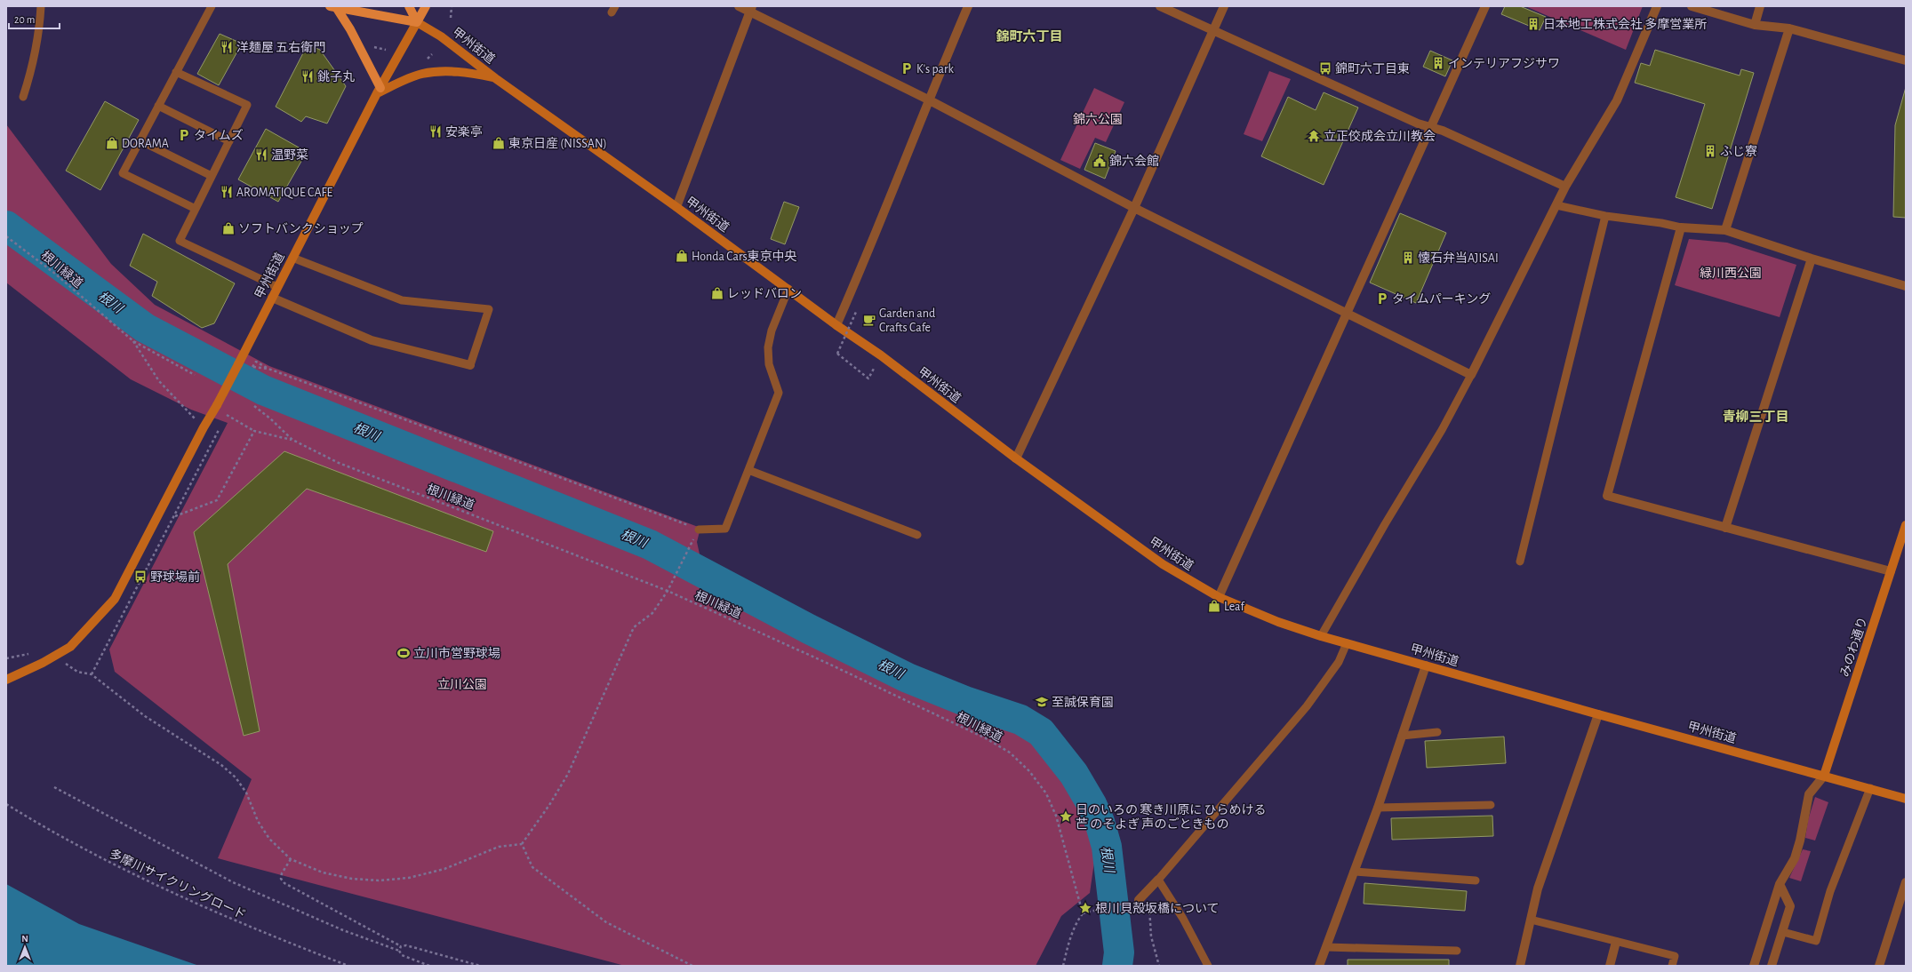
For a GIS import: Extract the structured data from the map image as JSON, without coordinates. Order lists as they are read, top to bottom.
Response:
{
  "streets": {
    "main road": ["甲州街道", "みのわ通り"],
    "path": ["根川緑道", "多摩川サイクリングロード"]
  },
  "crossings": [
    ["甲州街道", "みのわ通り"]
  ],
  "districts": ["錦町六丁目", "青柳三丁目"],
  "water": ["根川"],
  "parks": ["錦六公園", "緑川西公園", "立川公園"],
  "places": {
    "building": [
      "日本地工株式会社 多摩営業所",
      "インテリアフジサワ",
      "ふじ寮",
      "懐石弁当AJISAI"
    ],
    "restaurant": [
      "洋麺屋 五右衛門",
      "銚子丸",
      "安楽亭",
      "温野菜",
      "AROMATIQUE CAFE"
    ],
    "parking": ["K's park", "タイムズ", "タイムパーキング"],
    "bus stop": ["錦町六丁目東", "野球場前"],
    "temple": ["立正佼成会立川教会"],
    "shop": [
      "DORAMA",
      "東京日産 (NISSAN)",
      "ソフトバンクショップ",
      "Honda Cars東京中央",
      "レッドバロン",
      "Leaf"
    ],
    "public building": ["錦六会館"],
    "cafe": ["Garden and Crafts Cafe"],
    "sports": ["立川市営野球場"],
    "school or university": ["至誠保育園"],
    "place": ["日のいろの 寒き川原に ひらめける 芒 のそよぎ 声のごときもの", "根川貝殻坂橋について"]
  },
  "scale_bar": "20 m",
  "north": "top"
}
